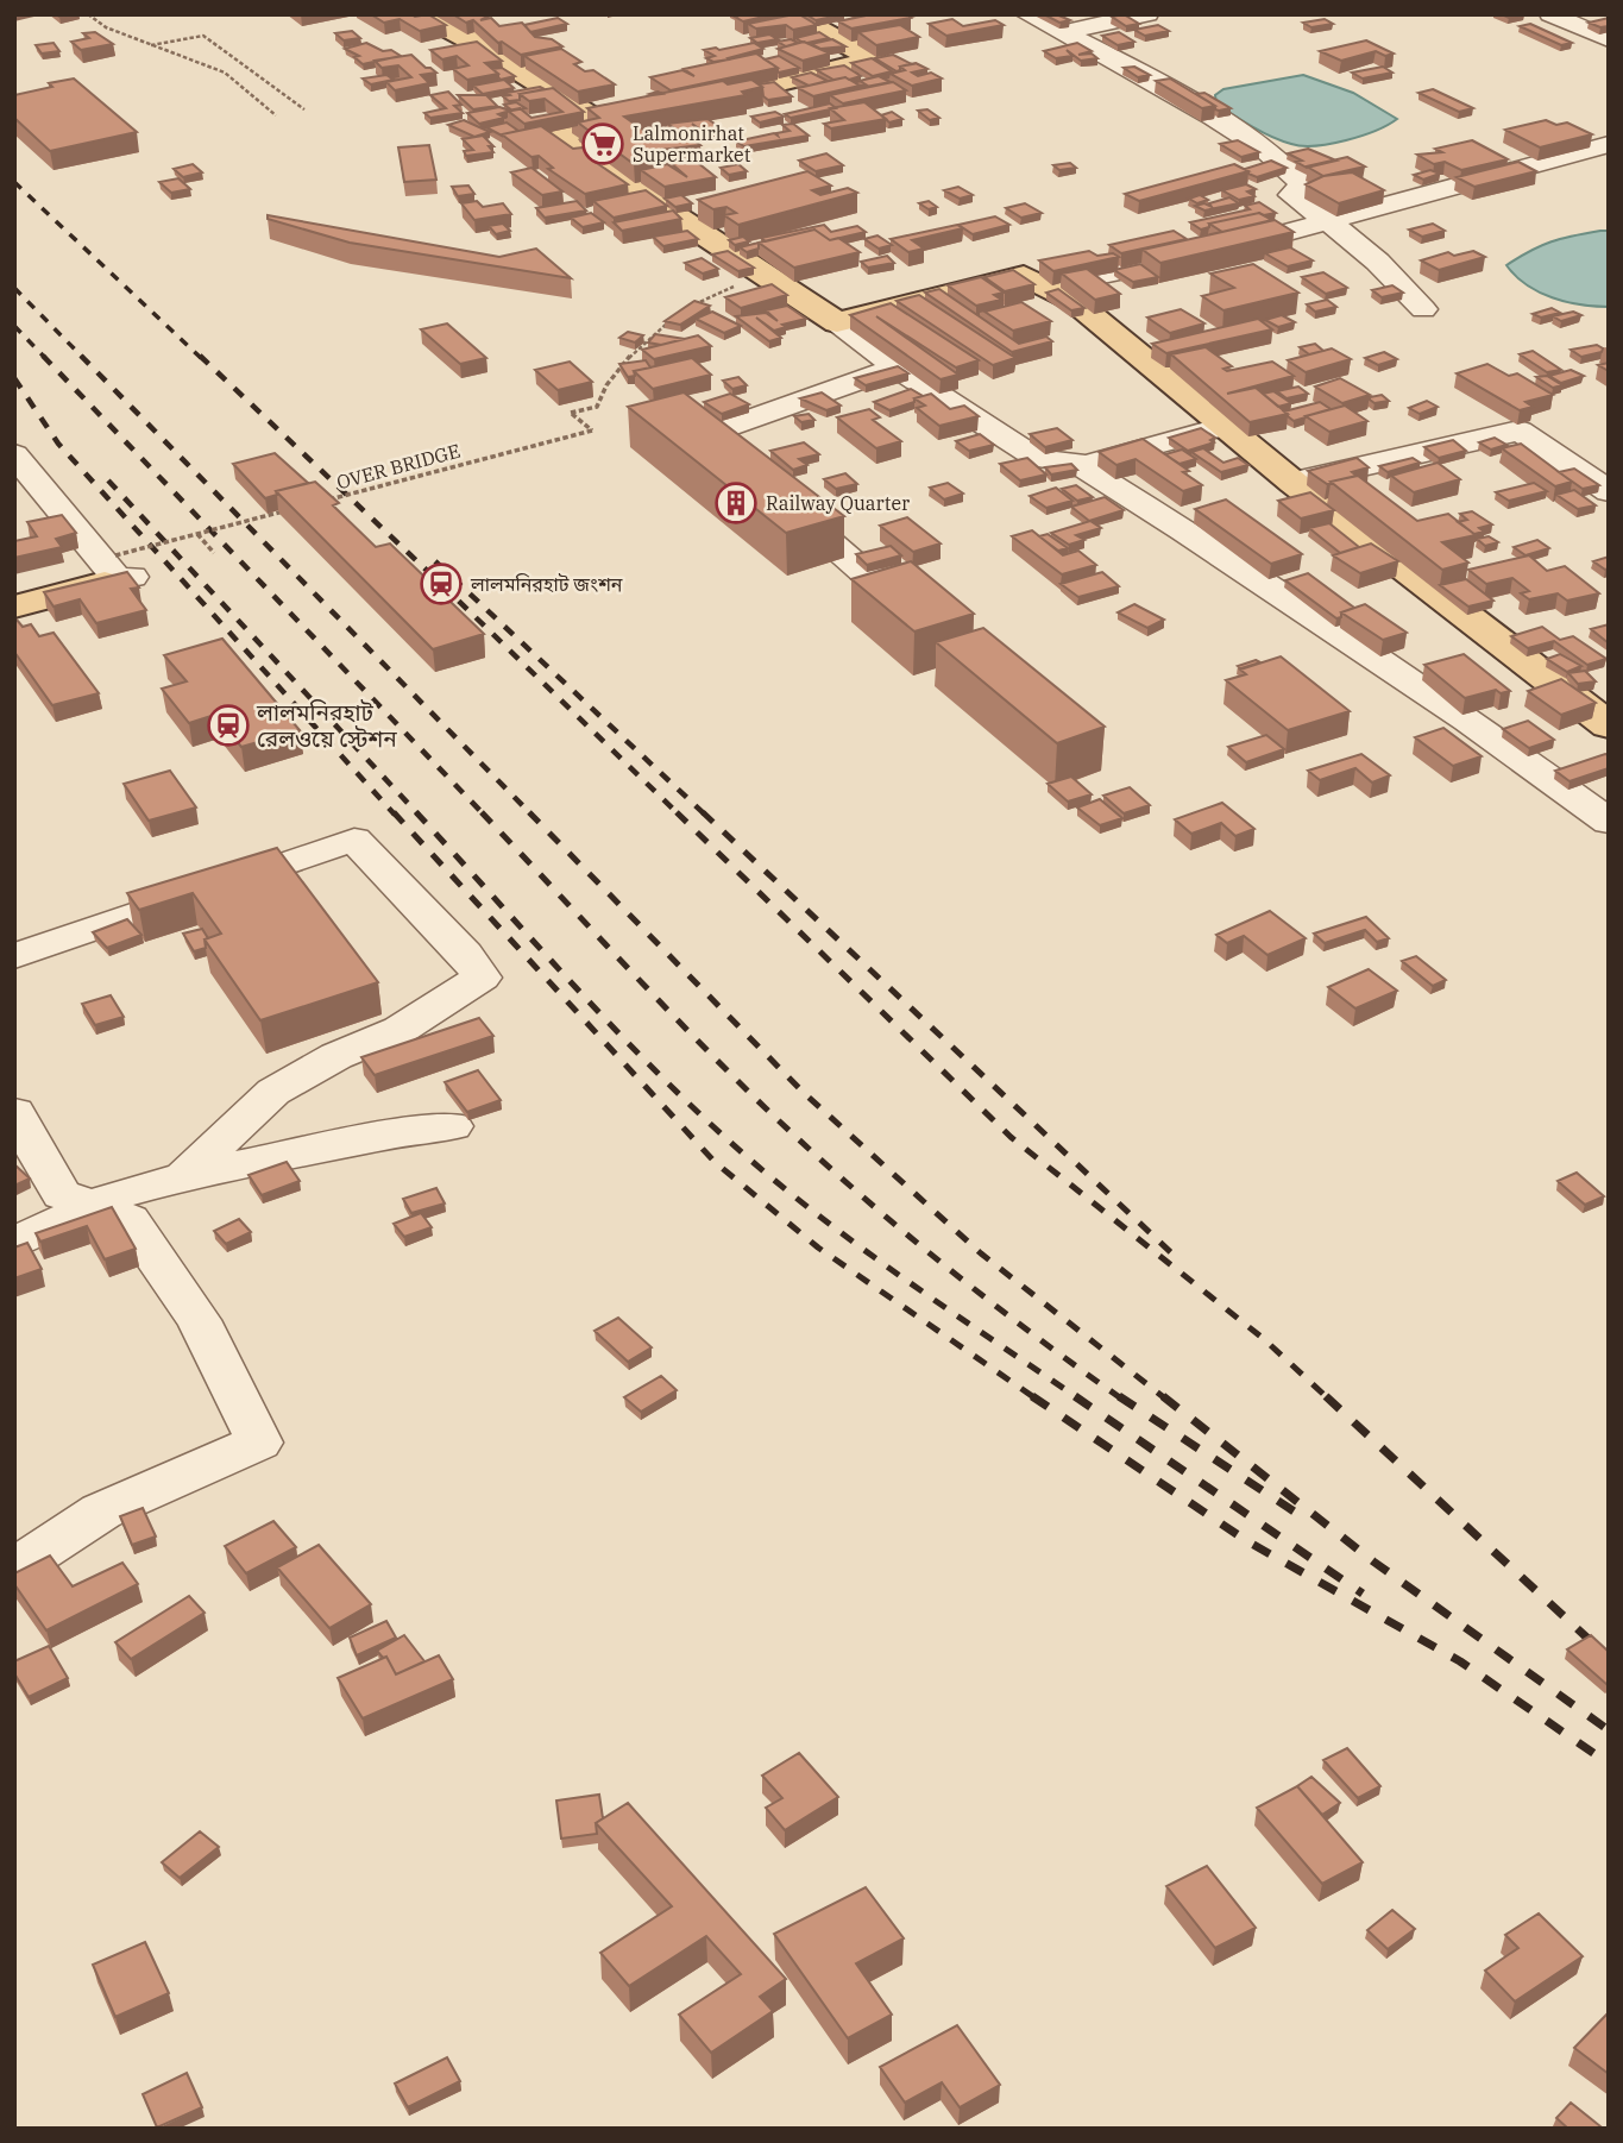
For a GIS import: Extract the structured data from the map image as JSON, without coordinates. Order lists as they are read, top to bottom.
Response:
{
  "streets": {
    "path": ["OVER BRIDGE"]
  },
  "places": {
    "supermarket": ["Lalmonirhat Supermarket"],
    "building": ["Railway Quarter"],
    "station": ["লালমনিরহাট জংশন", "লালমনিরহাট রেলওয়ে স্টেশন"]
  }
}
